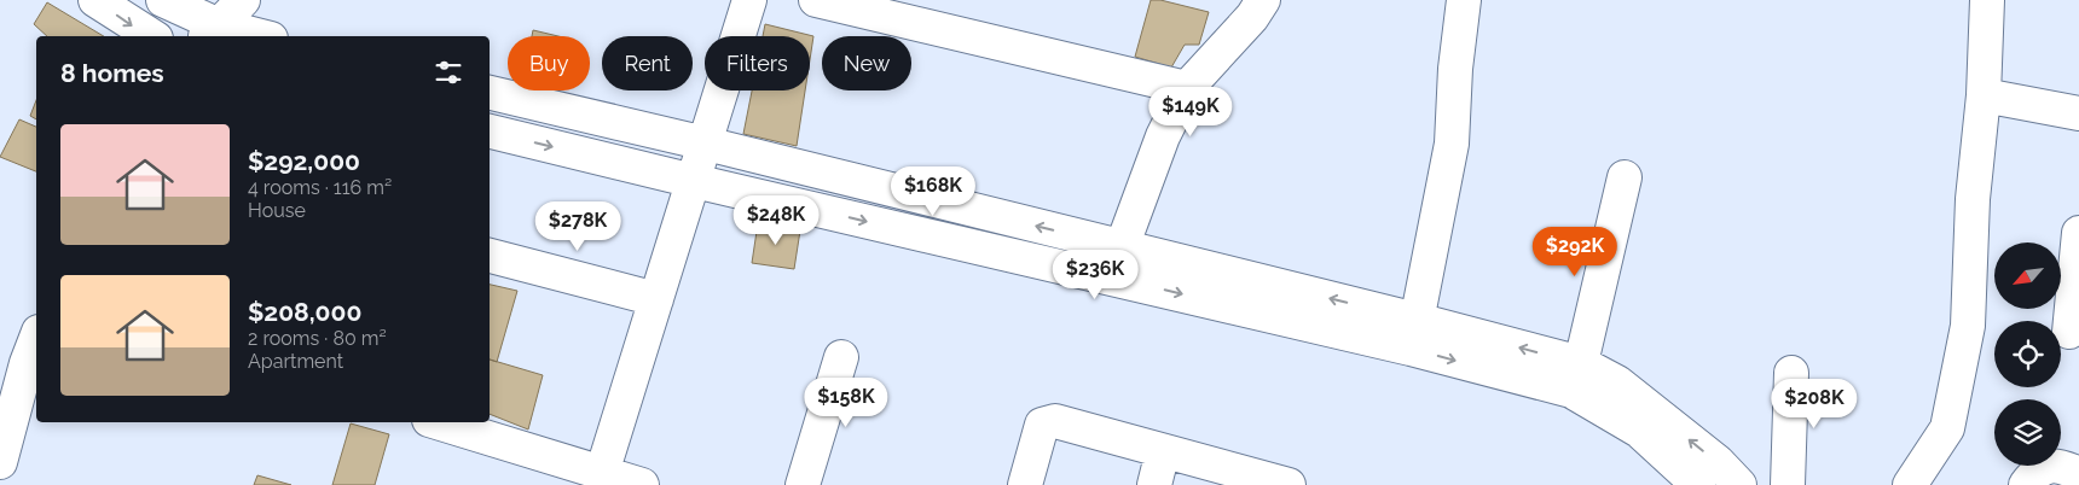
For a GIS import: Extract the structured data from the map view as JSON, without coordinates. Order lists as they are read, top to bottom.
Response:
{
  "north": "bottom left",
  "page": {
    "chip": [
      "Buy",
      "Rent",
      "Filters",
      "New"
    ],
    "heading": "8 homes",
    "price": [
      "$149K",
      "$168K",
      "$248K",
      "$278K",
      "$292K",
      "$236K",
      "$158K",
      "$208K"
    ],
    "list": [
      {
        "name": "$292,000",
        "note": "4 rooms · 116 m² · House"
      },
      {
        "name": "$208,000",
        "note": "2 rooms · 80 m² · Apartment"
      }
    ]
  }
}
